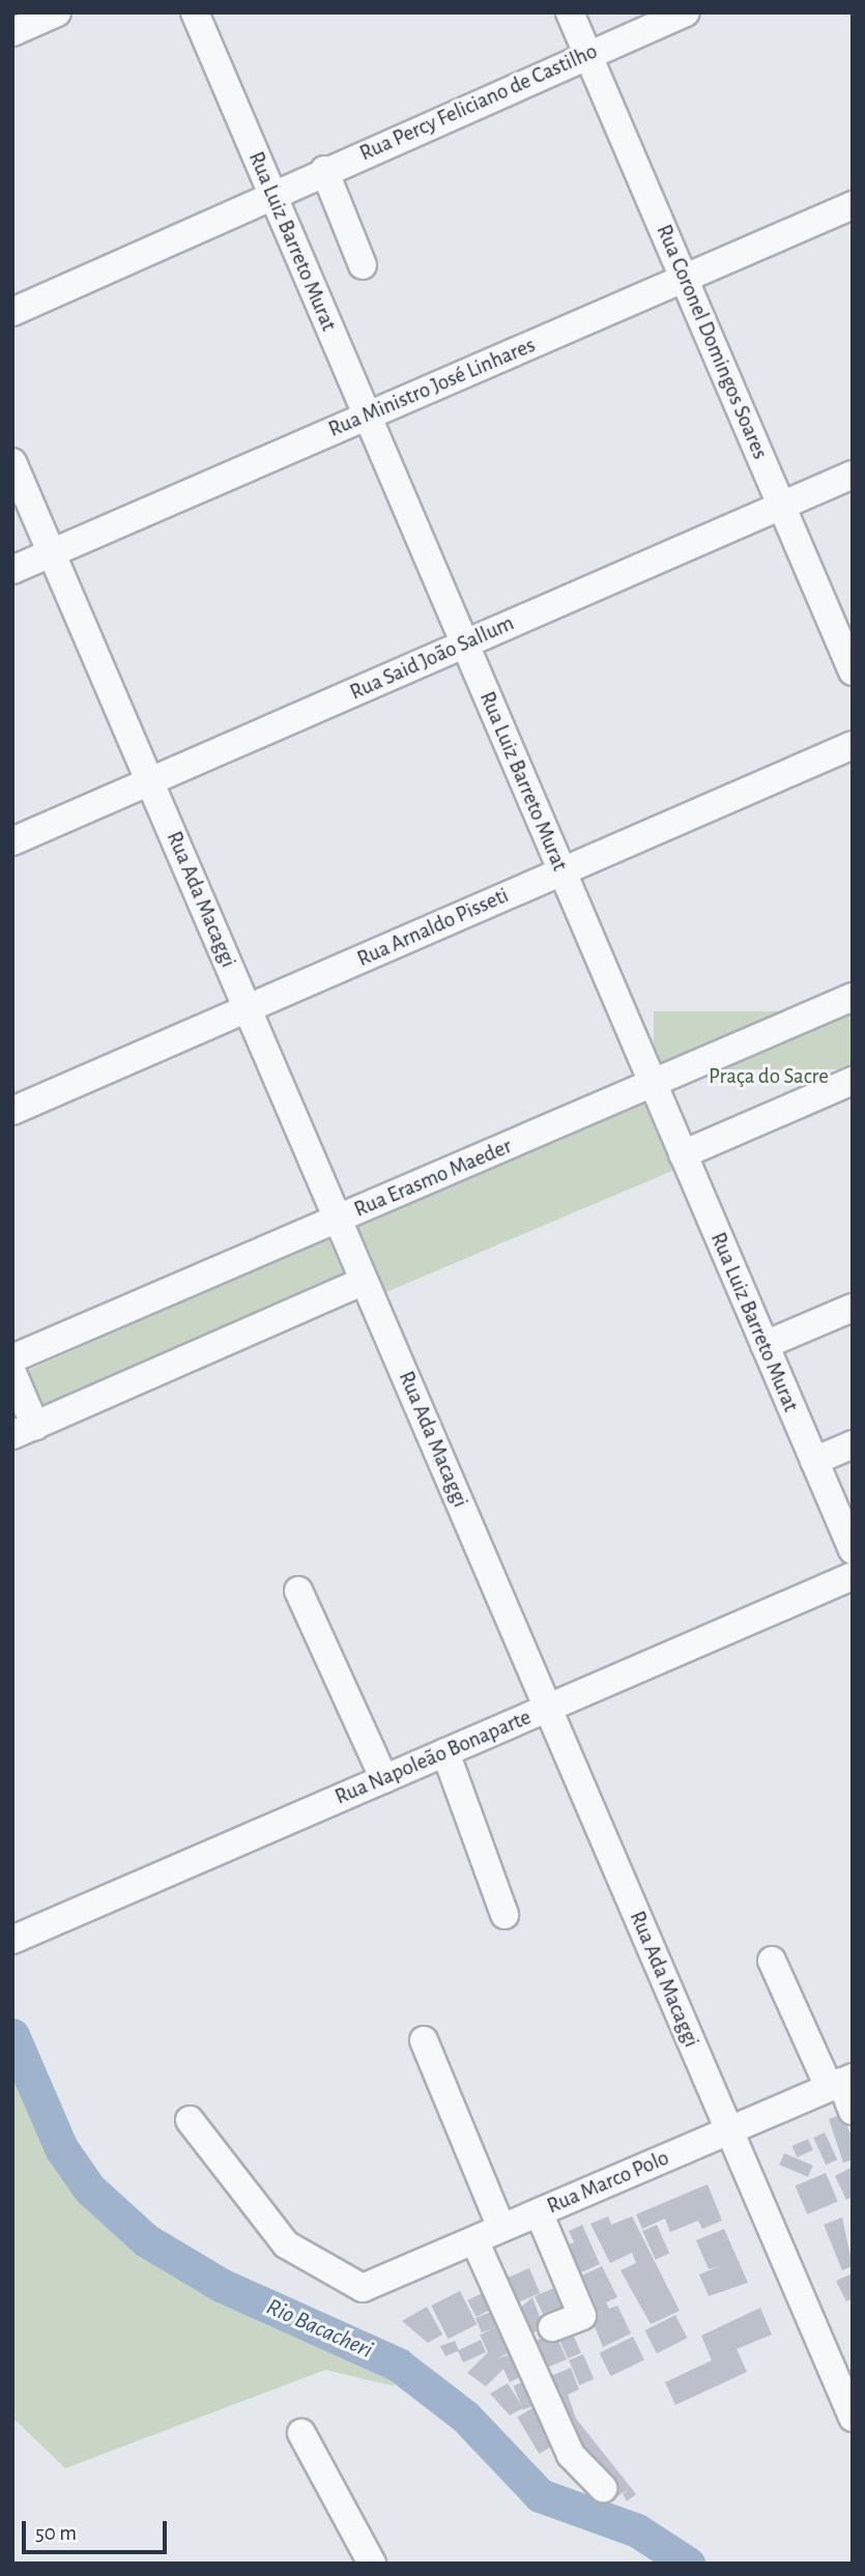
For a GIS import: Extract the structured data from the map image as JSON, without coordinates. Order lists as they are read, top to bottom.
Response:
{
  "streets": {
    "street": [
      "Rua Percy Feliciano de Castilho",
      "Rua Luiz Barreto Murat",
      "Rua Coronel Domingos Soares",
      "Rua Ministro José Linhares",
      "Rua Said João Sallum",
      "Rua Ada Macaggi",
      "Rua Arnaldo Pisseti",
      "Rua Erasmo Maeder",
      "Rua Napoleão Bonaparte",
      "Rua Marco Polo"
    ]
  },
  "crossings": [
    ["Rua Percy Feliciano de Castilho", "Rua Luiz Barreto Murat"],
    ["Rua Percy Feliciano de Castilho", "Rua Coronel Domingos Soares"],
    ["Rua Luiz Barreto Murat", "Rua Ministro José Linhares"],
    ["Rua Luiz Barreto Murat", "Rua Said João Sallum"],
    ["Rua Luiz Barreto Murat", "Rua Arnaldo Pisseti"],
    ["Rua Luiz Barreto Murat", "Rua Erasmo Maeder"],
    ["Rua Coronel Domingos Soares", "Rua Ministro José Linhares"],
    ["Rua Coronel Domingos Soares", "Rua Said João Sallum"],
    ["Rua Ministro José Linhares", "Rua Ada Macaggi"],
    ["Rua Said João Sallum", "Rua Ada Macaggi"],
    ["Rua Ada Macaggi", "Rua Arnaldo Pisseti"],
    ["Rua Ada Macaggi", "Rua Erasmo Maeder"],
    ["Rua Ada Macaggi", "Rua Napoleão Bonaparte"],
    ["Rua Ada Macaggi", "Rua Marco Polo"]
  ],
  "water": ["Rio Bacacheri"],
  "parks": ["Praça do Sacre"],
  "scale_bar": "50 m"
}
